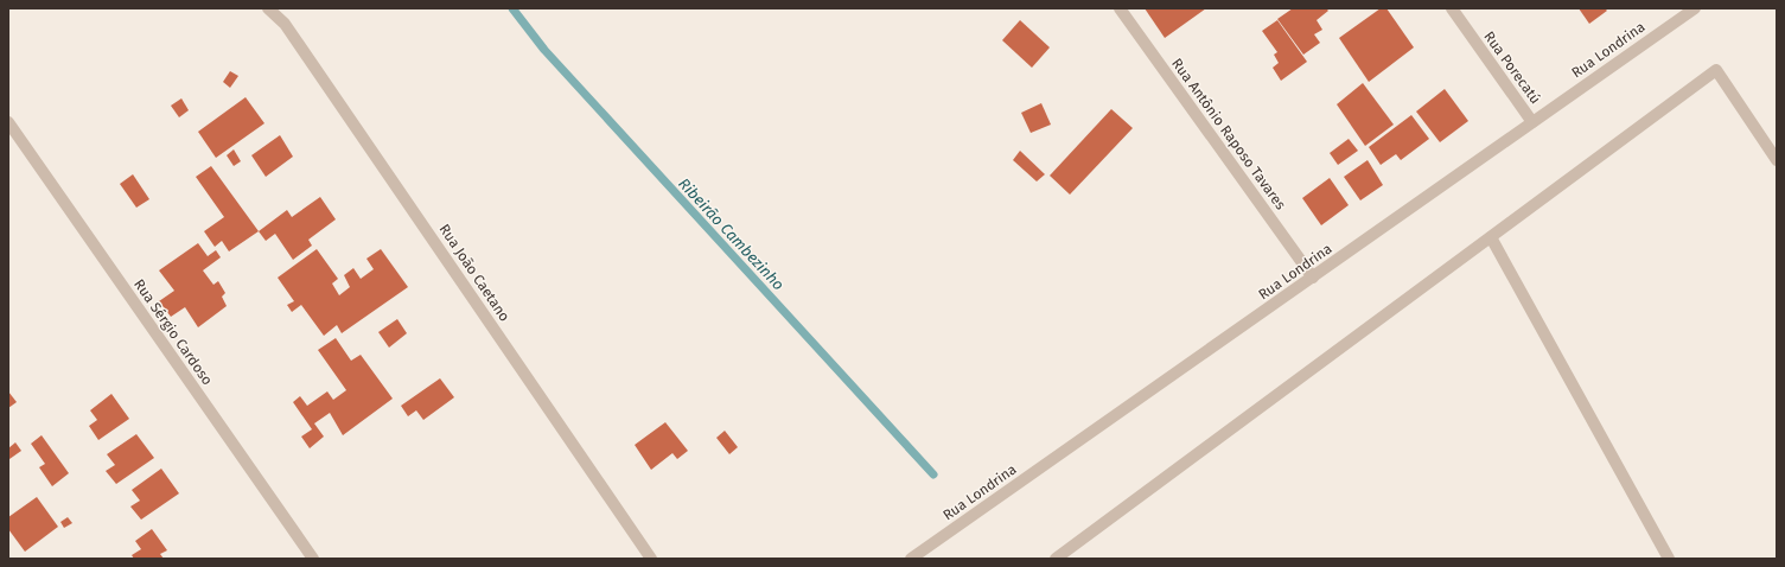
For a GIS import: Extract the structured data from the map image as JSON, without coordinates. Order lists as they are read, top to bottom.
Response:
{
  "streets": {
    "street": [
      "Rua Londrina",
      "Rua Porecatú",
      "Rua Antônio Raposo Tavares",
      "Rua João Caetano",
      "Rua Sérgio Cardoso"
    ]
  },
  "crossings": [
    ["Rua Londrina", "Rua Porecatú"],
    ["Rua Londrina", "Rua Antônio Raposo Tavares"]
  ],
  "water": ["Ribeirão Cambezinho"]
}
